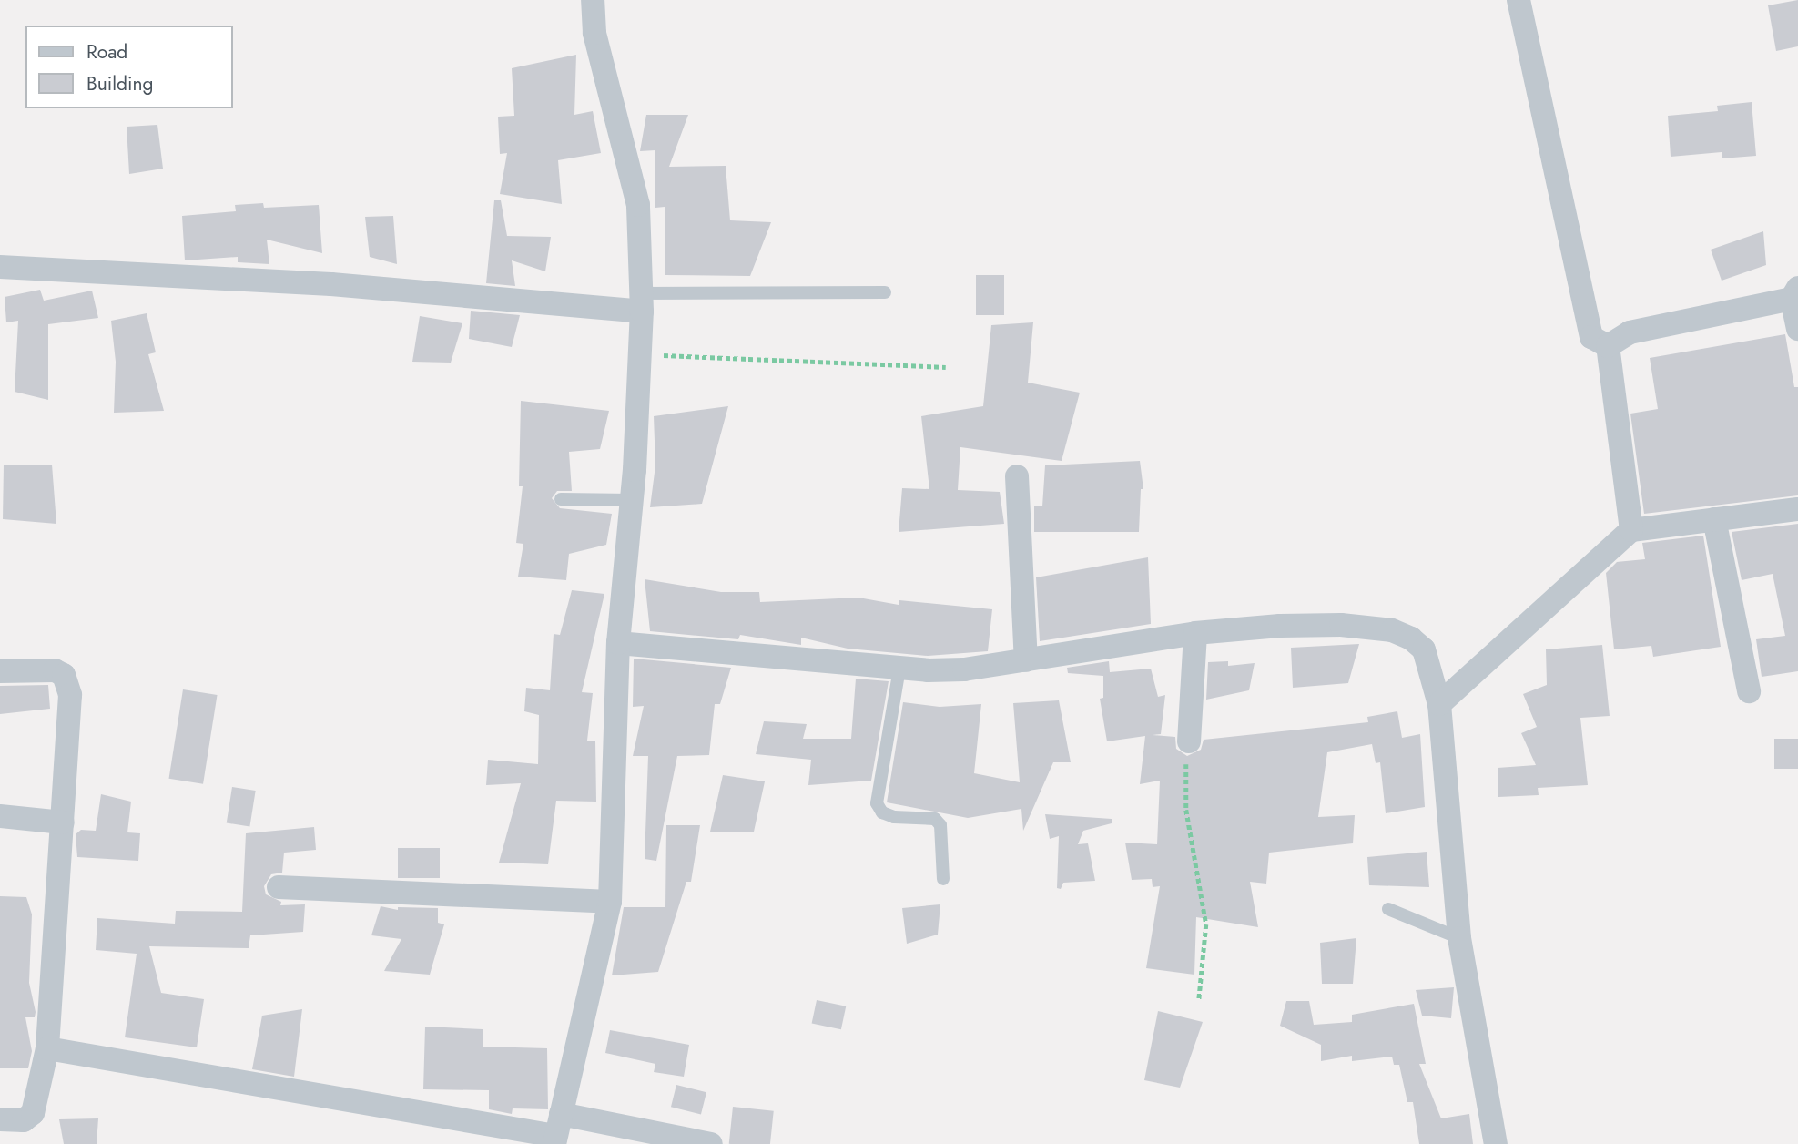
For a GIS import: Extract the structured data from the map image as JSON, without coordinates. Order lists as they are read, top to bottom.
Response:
{
  "legend": ["Road", "Building"]
}
